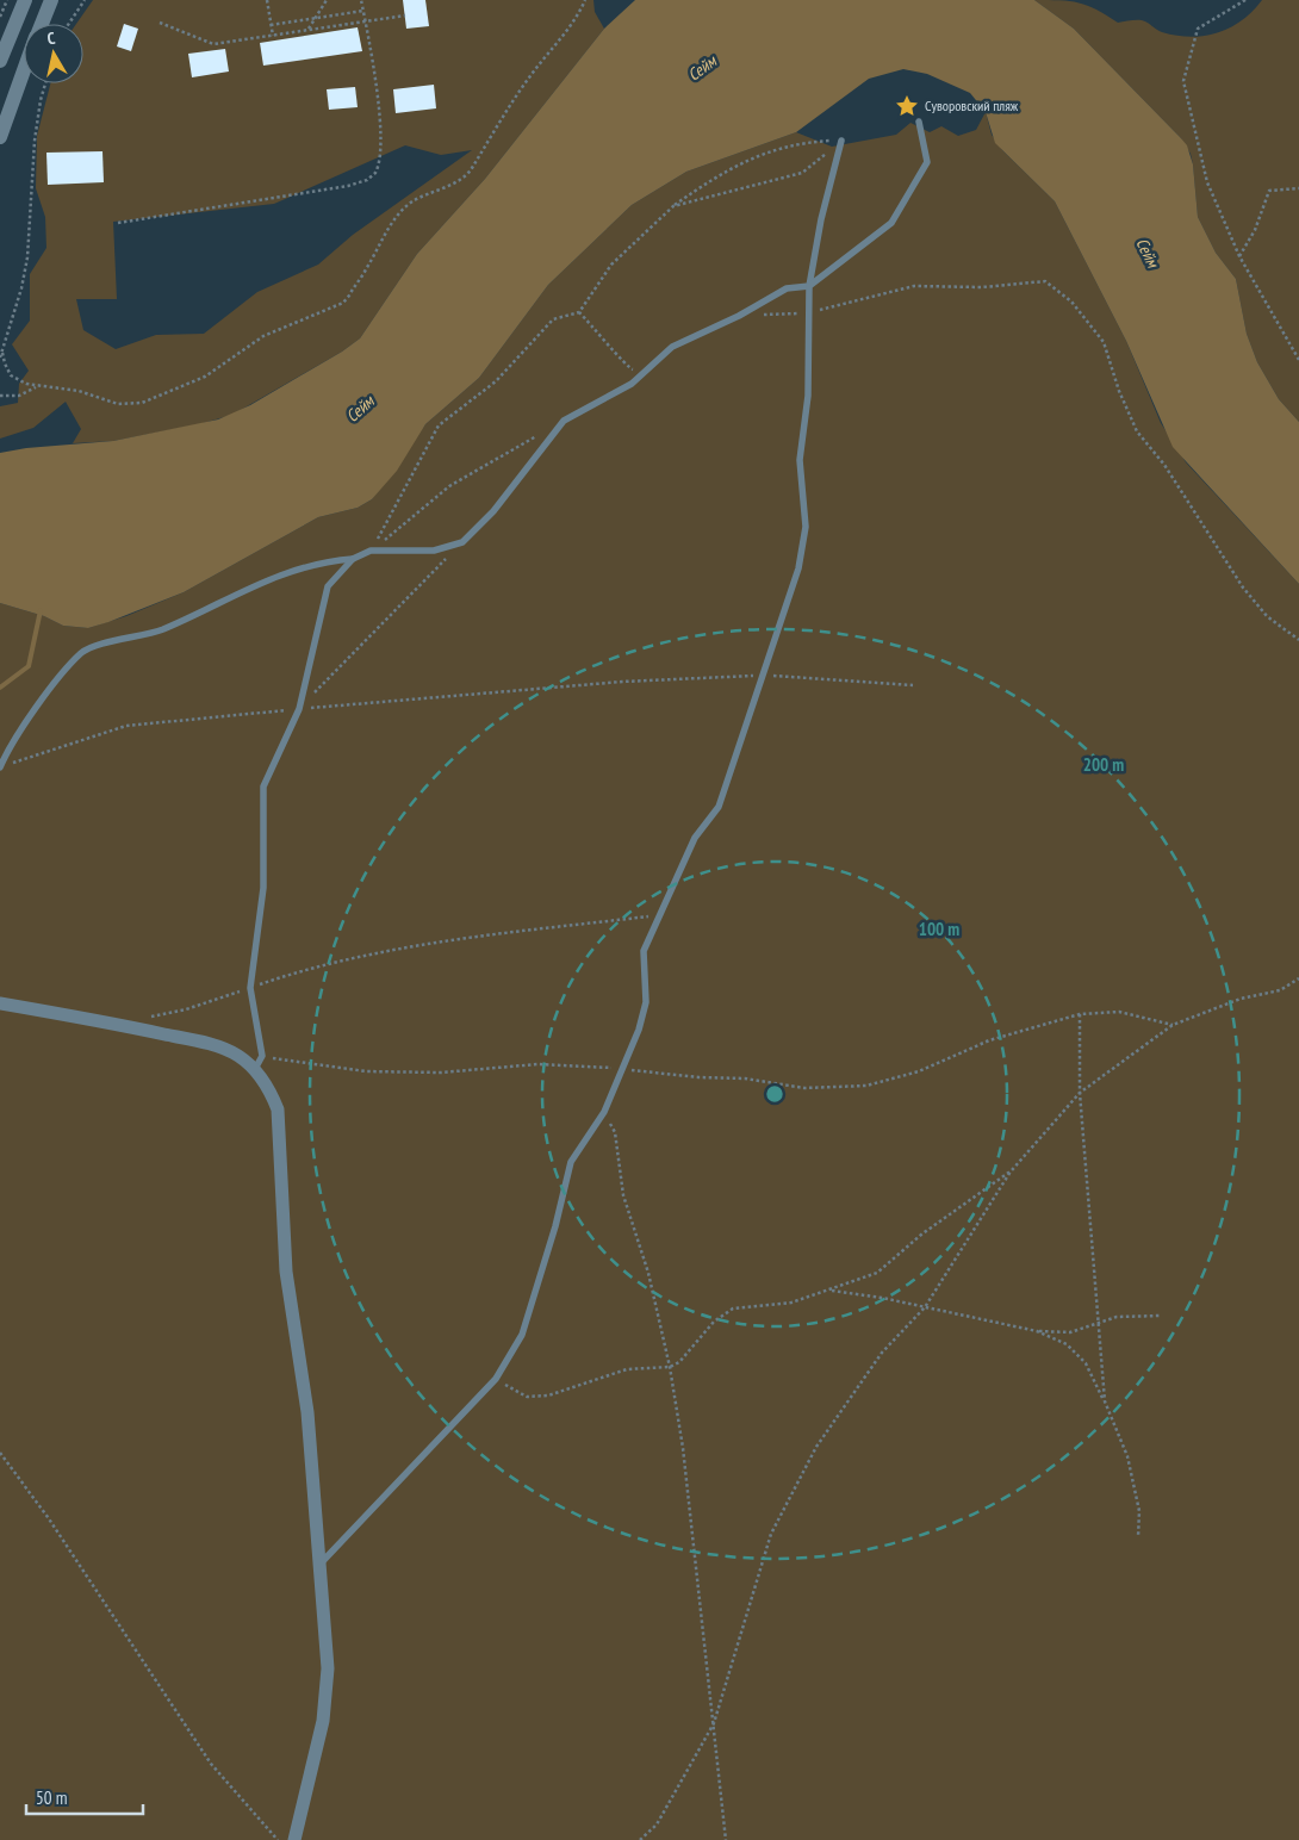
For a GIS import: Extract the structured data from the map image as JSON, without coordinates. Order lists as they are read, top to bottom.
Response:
{
  "water": ["Сейм"],
  "places": {
    "place": ["Суворовский пляж"]
  },
  "scale_bar": "50 m",
  "north": "top",
  "rings": ["200 m", "100 m"]
}
